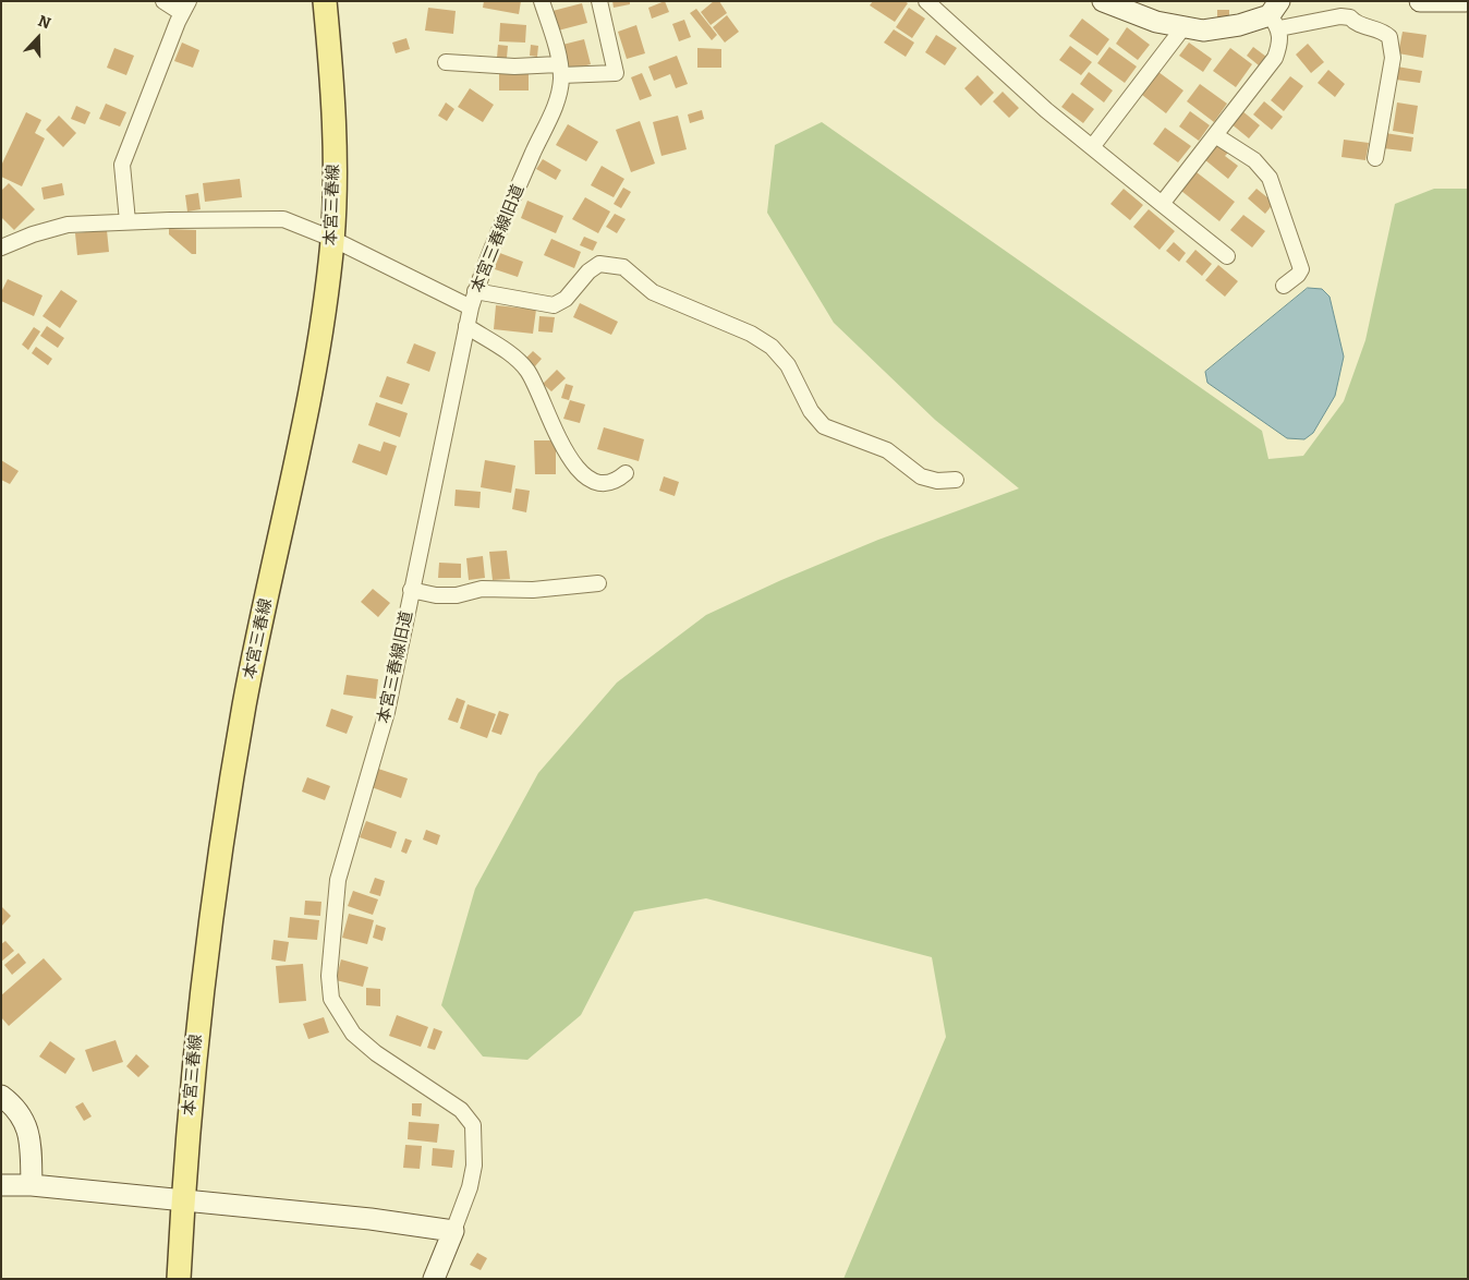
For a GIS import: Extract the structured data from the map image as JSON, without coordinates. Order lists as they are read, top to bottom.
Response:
{
  "streets": {
    "main road": ["本宮三春線"],
    "street": ["本宮三春線旧道"]
  },
  "north": "top"
}
